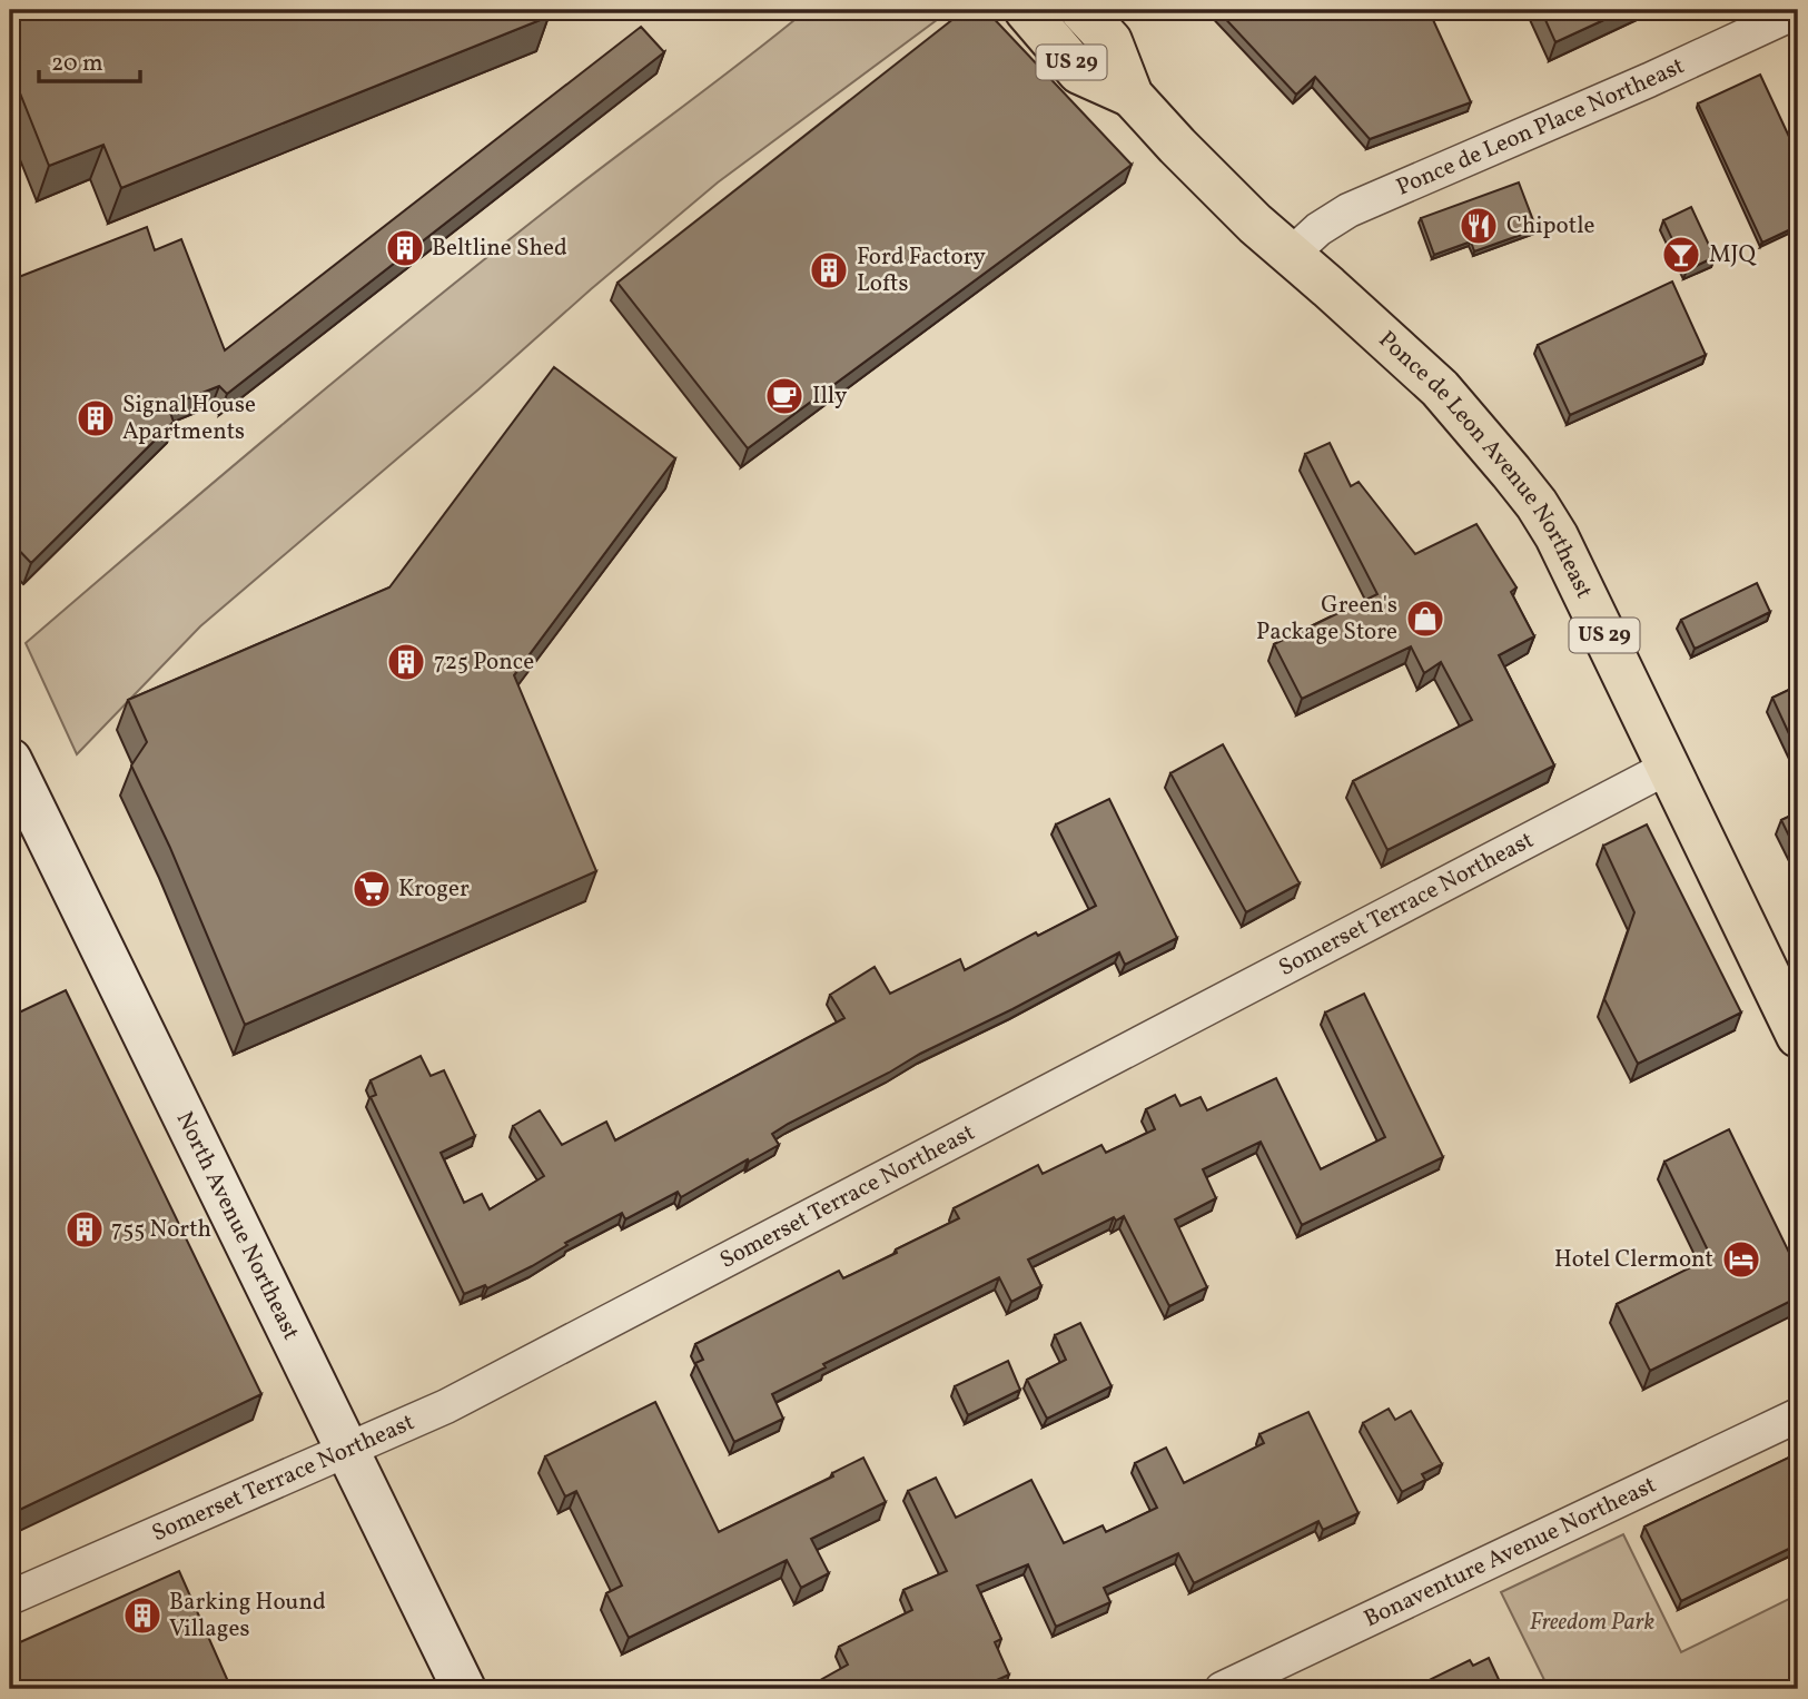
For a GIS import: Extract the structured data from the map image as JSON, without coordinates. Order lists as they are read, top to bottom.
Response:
{
  "streets": {
    "highway": ["US 29", "Ponce de Leon Avenue Northeast"],
    "main road": ["North Avenue Northeast"],
    "street": ["Ponce de Leon Place Northeast", "Somerset Terrace Northeast", "Bonaventure Avenue Northeast"]
  },
  "crossings": [
    ["Ponce de Leon Place Northeast", "Ponce de Leon Avenue Northeast"],
    ["Ponce de Leon Avenue Northeast", "Somerset Terrace Northeast"],
    ["Somerset Terrace Northeast", "North Avenue Northeast"]
  ],
  "parks": ["Freedom Park"],
  "places": {
    "restaurant": ["Chipotle"],
    "building": [
      "Beltline Shed",
      "Ford Factory Lofts",
      "Signal House Apartments",
      "725 Ponce",
      "755 North",
      "Barking Hound Villages"
    ],
    "bar": ["MJQ"],
    "cafe": ["Illy"],
    "shop": ["Green's Package Store"],
    "supermarket": ["Kroger"],
    "hotel": ["Hotel Clermont"]
  },
  "scale_bar": "20 m"
}
